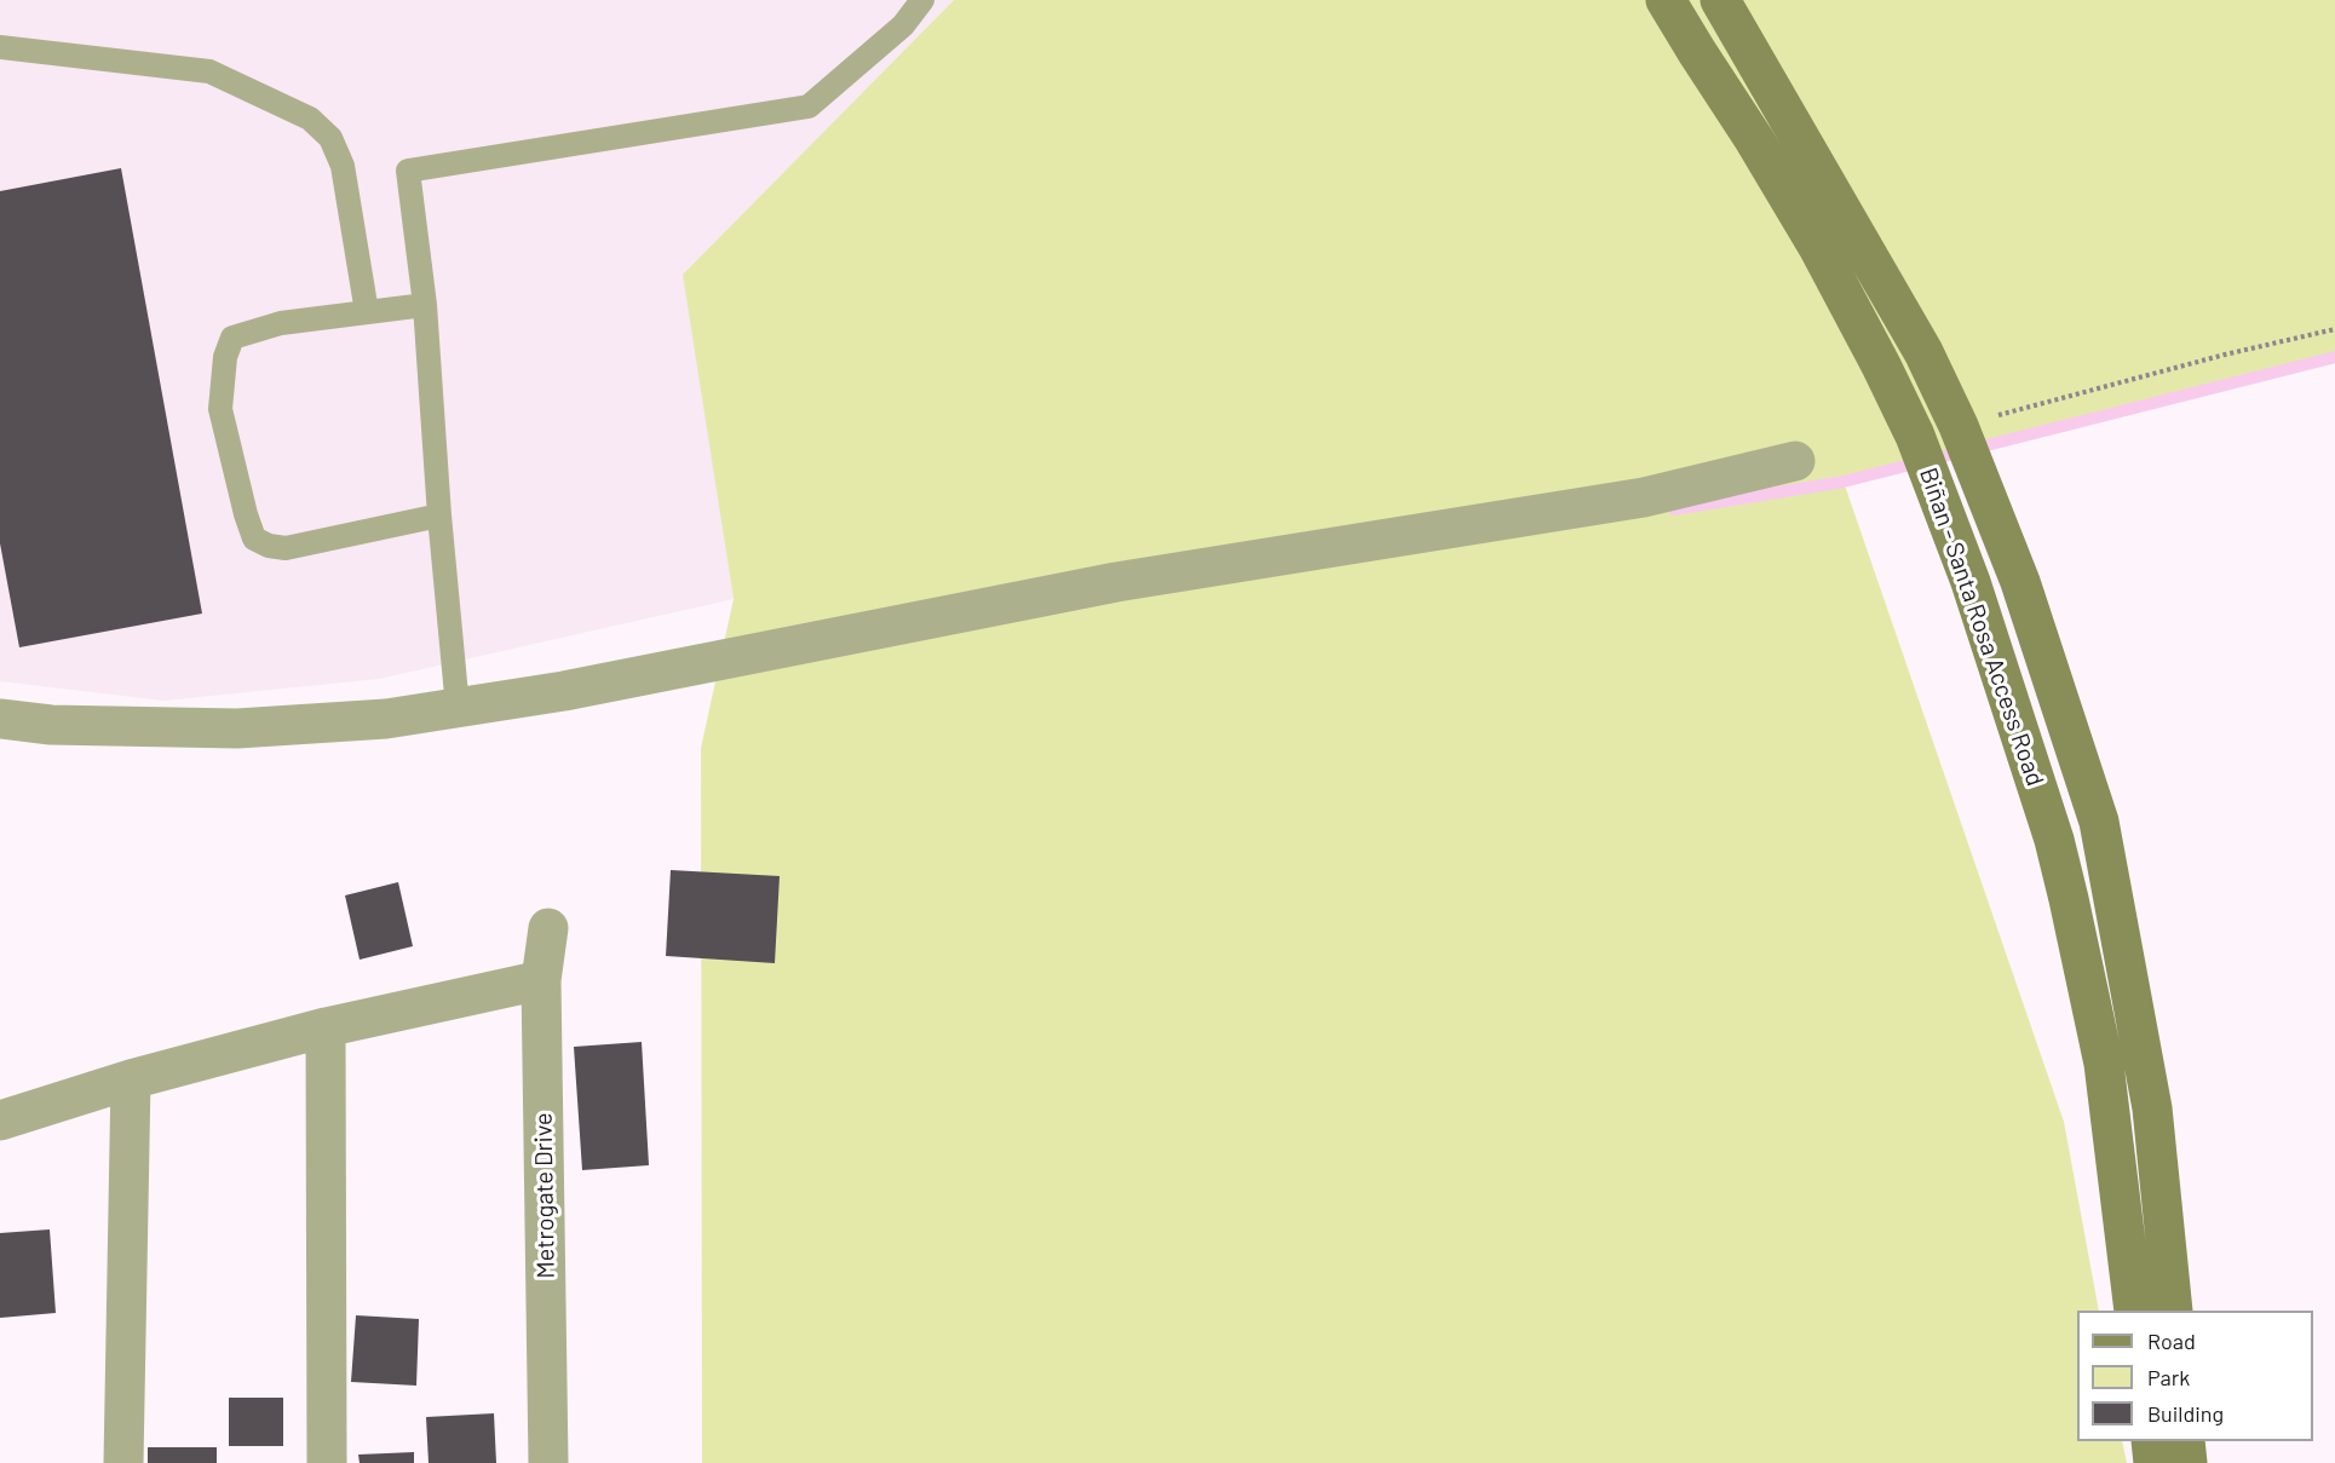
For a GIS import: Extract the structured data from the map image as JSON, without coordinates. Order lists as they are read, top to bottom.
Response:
{
  "streets": {
    "main road": ["Biñan - Santa Rosa Access Road"],
    "street": ["Metrogate Drive"]
  },
  "legend": ["Road", "Park", "Building"]
}
